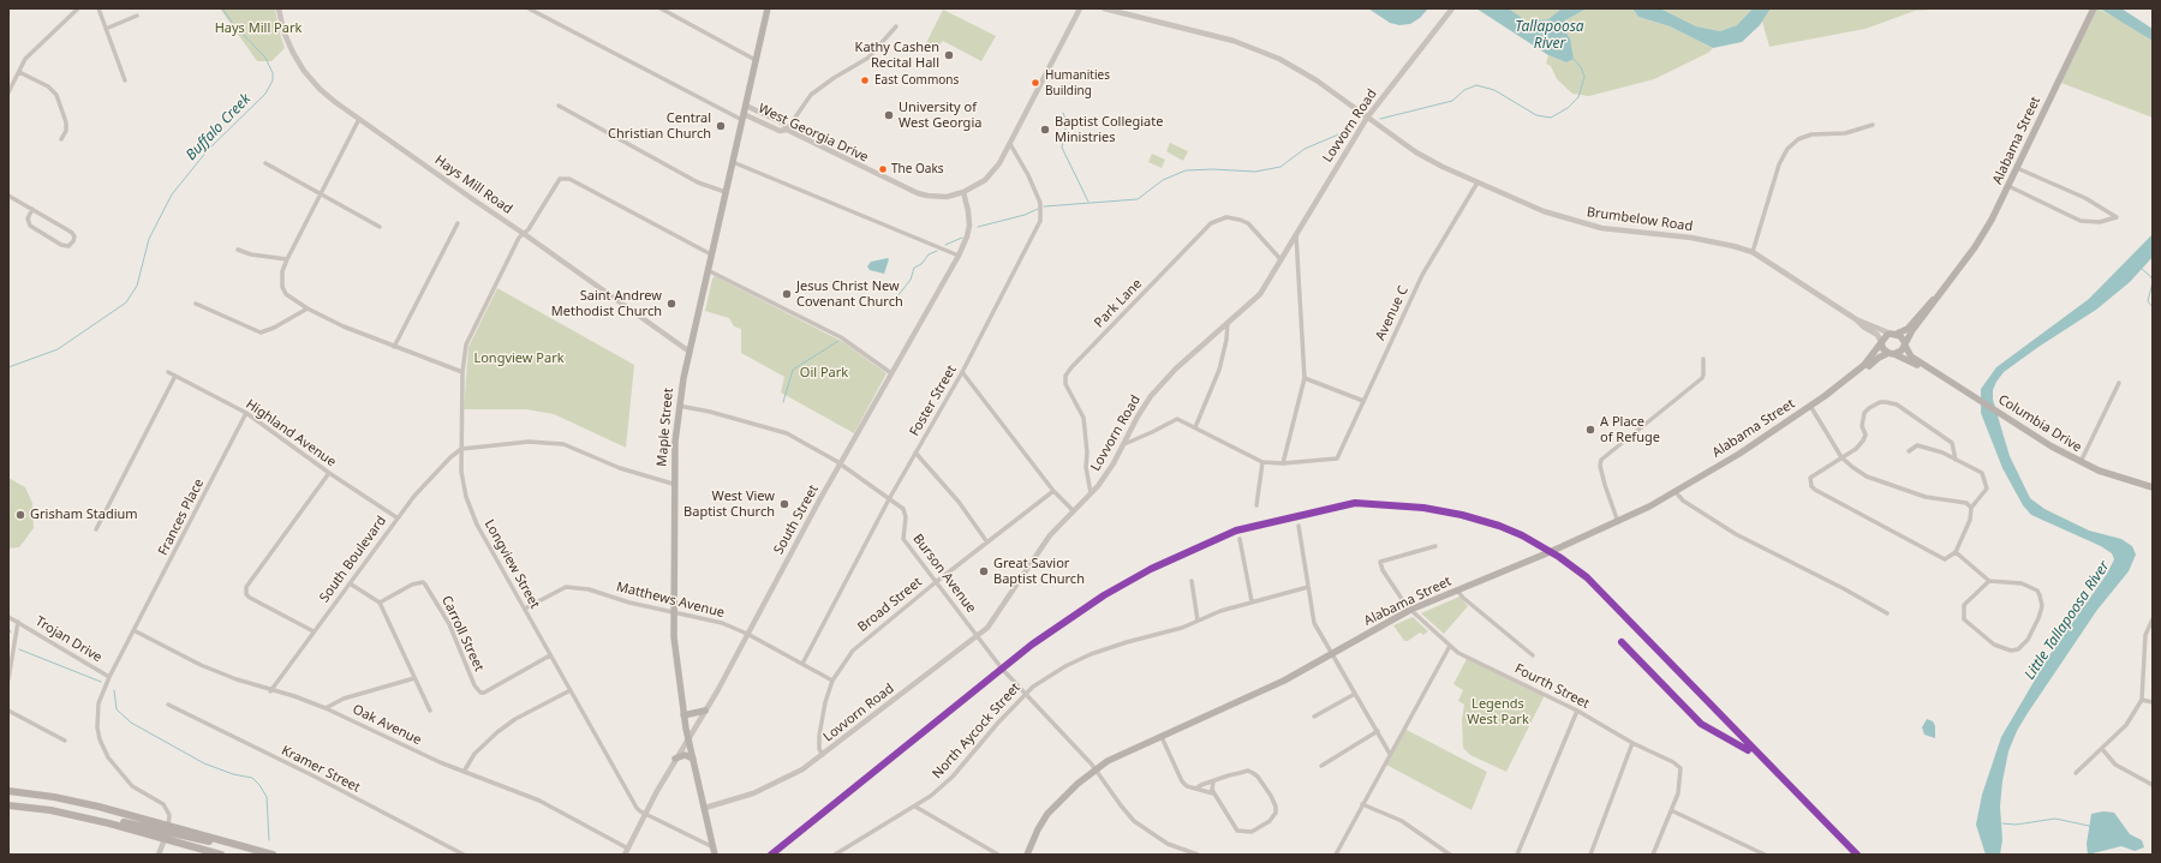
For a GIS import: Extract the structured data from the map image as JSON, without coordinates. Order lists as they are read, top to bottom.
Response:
{
  "streets": {
    "main road": ["Alabama Street", "Columbia Drive", "Maple Street"],
    "street": [
      "Lovvorn Road",
      "West Georgia Drive",
      "Hays Mill Road",
      "Brumbelow Road",
      "Park Lane",
      "Avenue C",
      "Foster Street",
      "Highland Avenue",
      "Frances Place",
      "South Street",
      "South Boulevard",
      "Longview Street",
      "Burson Avenue",
      "Matthews Avenue",
      "Broad Street",
      "Carroll Street",
      "Trojan Drive",
      "Fourth Street",
      "Oak Avenue",
      "North Aycock Street",
      "Kramer Street"
    ]
  },
  "crossings": [
    ["Lovvorn Road", "Brumbelow Road"],
    ["Lovvorn Road", "Park Lane"],
    ["Lovvorn Road", "Maple Street"],
    ["Lovvorn Road", "Burson Avenue"],
    ["Lovvorn Road", "Broad Street"],
    ["West Georgia Drive", "Foster Street"],
    ["West Georgia Drive", "Maple Street"],
    ["West Georgia Drive", "South Street"],
    ["Alabama Street", "Brumbelow Road"],
    ["Alabama Street", "Columbia Drive"],
    ["Alabama Street", "Burson Avenue"],
    ["Alabama Street", "Fourth Street"],
    ["Hays Mill Road", "Maple Street"],
    ["Hays Mill Road", "Longview Street"],
    ["Brumbelow Road", "Avenue C"],
    ["Brumbelow Road", "Columbia Drive"],
    ["Foster Street", "Burson Avenue"],
    ["Foster Street", "Matthews Avenue"],
    ["Maple Street", "South Street"],
    ["Maple Street", "Longview Street"],
    ["Maple Street", "Burson Avenue"],
    ["Maple Street", "Matthews Avenue"],
    ["Highland Avenue", "Frances Place"],
    ["Highland Avenue", "South Boulevard"],
    ["Frances Place", "Trojan Drive"],
    ["Frances Place", "Oak Avenue"],
    ["South Street", "Longview Street"],
    ["South Street", "Burson Avenue"],
    ["South Street", "Matthews Avenue"],
    ["South Street", "Oak Avenue"],
    ["South Boulevard", "Longview Street"],
    ["South Boulevard", "Oak Avenue"],
    ["Longview Street", "Matthews Avenue"],
    ["Longview Street", "Carroll Street"],
    ["Burson Avenue", "Broad Street"],
    ["Burson Avenue", "North Aycock Street"],
    ["Matthews Avenue", "Broad Street"]
  ],
  "water": ["Tallapoosa River", "Buffalo Creek", "Little Tallapoosa River"],
  "parks": [
    "Hays Mill Park",
    "Longview Park",
    "Oil Park",
    "Legends West Park"
  ],
  "places": [
    "Kathy Cashen Recital Hall",
    "East Commons",
    "Humanities Building",
    "University of West Georgia",
    "Central Christian Church",
    "Baptist Collegiate Ministries",
    "The Oaks",
    "Jesus Christ New Covenant Church",
    "Saint Andrew Methodist Church",
    "A Place of Refuge",
    "West View Baptist Church",
    "Grisham Stadium",
    "Great Savior Baptist Church"
  ]
}
